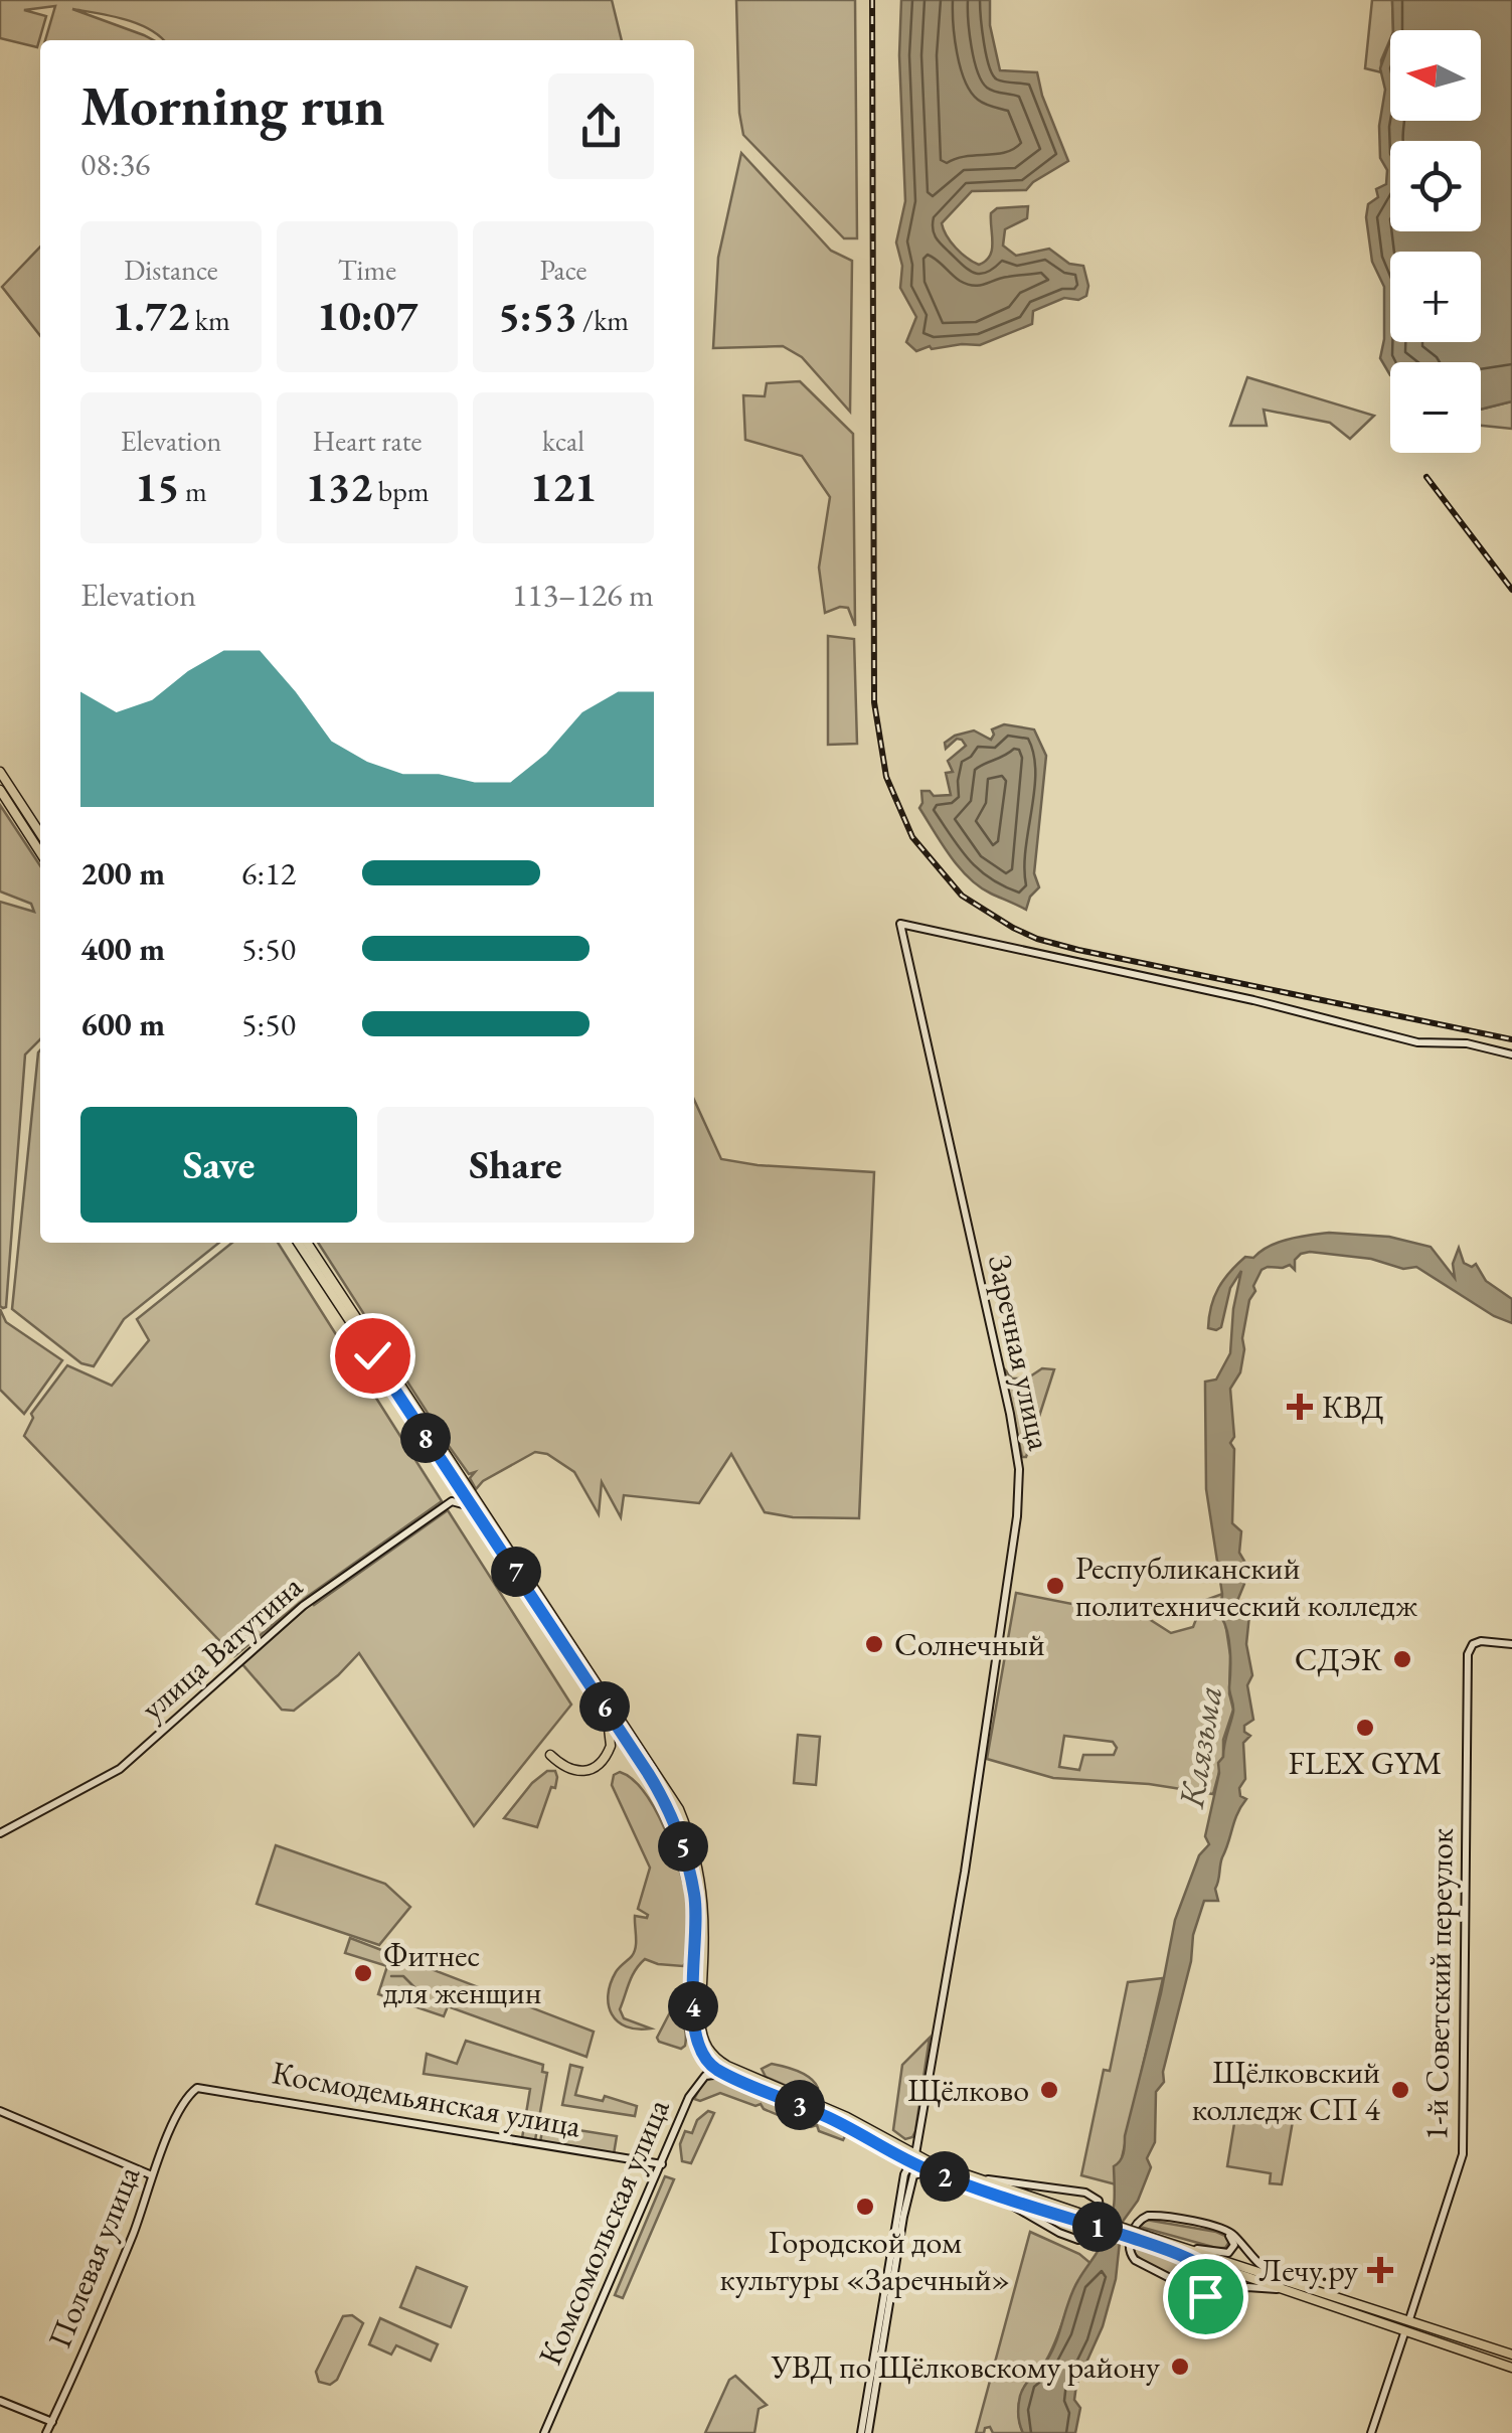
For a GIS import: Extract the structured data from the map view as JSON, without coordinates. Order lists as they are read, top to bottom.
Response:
{
  "streets": {
    "street": [
      "Заречная улица",
      "улица Ватутина",
      "1-й Советский переулок",
      "Космодемьянская улица",
      "Комсомольская улица",
      "Полевая улица"
    ]
  },
  "crossings": [
    ["Космодемьянская улица", "Комсомольская улица"],
    ["Космодемьянская улица", "Полевая улица"]
  ],
  "water": ["Клязьма"],
  "places": {
    "health": ["КВД", "Лечу.ру"],
    "other": [
      "Республиканский политехнический колледж",
      "Солнечный",
      "СДЭК",
      "FLEX GYM",
      "Фитнес для женщин",
      "Щёлково",
      "Щёлковский колледж СП 4",
      "Городской дом культуры «Заречный»",
      "УВД по Щёлковскому району"
    ]
  },
  "north": "left",
  "page": {
    "map_buttons": ["+", "−"],
    "heading": ["Morning run", "08:36"],
    "stats": [
      ["Distance", "1.72 km"],
      ["Time", "10:07"],
      ["Pace", "5:53 /km"],
      ["Elevation", "15 m"],
      ["Heart rate", "132 bpm"],
      ["kcal", "121"]
    ],
    "chart": ["Elevation", "113–126 m"],
    "list": [
      {
        "name": "200 m",
        "note": "6:12"
      },
      {
        "name": "400 m",
        "note": "5:50"
      },
      {
        "name": "600 m",
        "note": "5:50"
      }
    ],
    "buttons": ["Save", "Share"],
    "pins": [
      "8",
      "7",
      "6",
      "5",
      "4",
      "3",
      "2",
      "1"
    ]
  }
}
